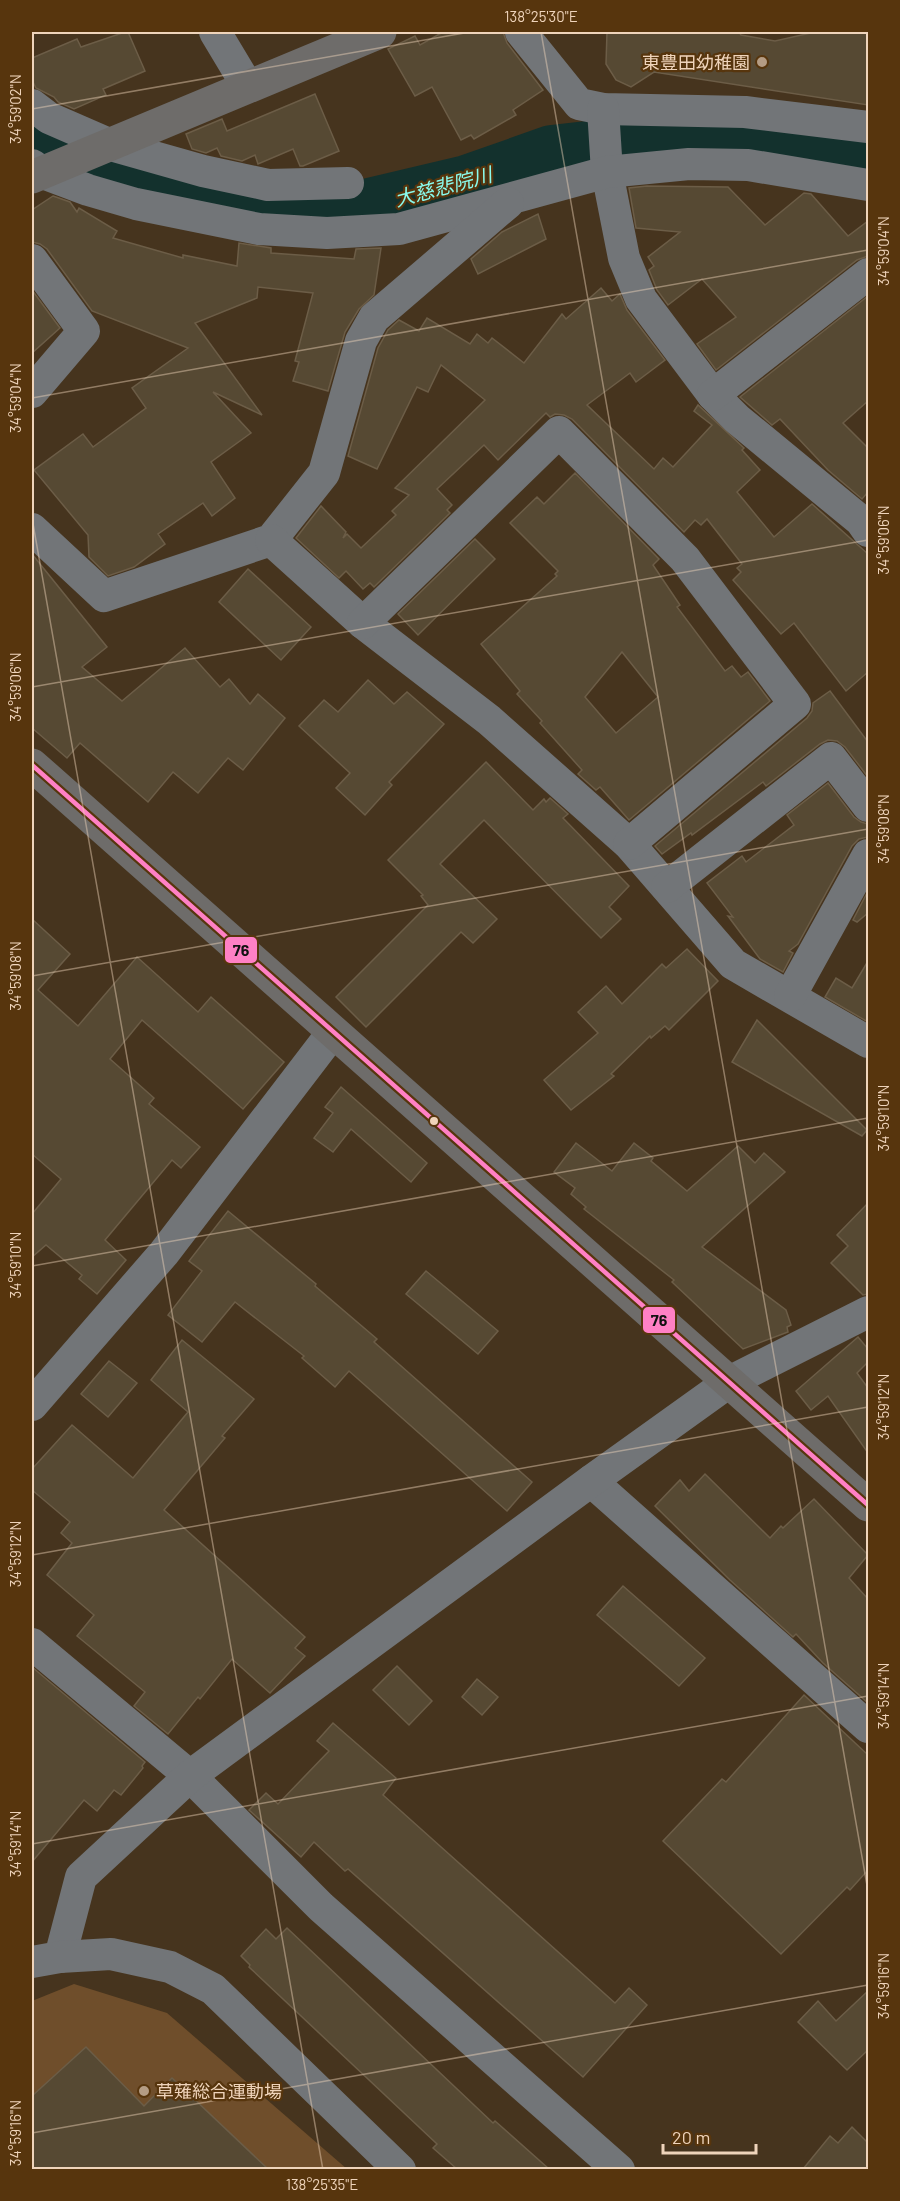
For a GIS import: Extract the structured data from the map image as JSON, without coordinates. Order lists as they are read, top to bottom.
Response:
{
  "water": ["大慈悲院川"],
  "places": ["東豊田幼稚園", "草薙総合運動場"],
  "lines": ["transit line 76"],
  "scale_bar": "20 m",
  "coordinates": [
    "138°25'30\"E",
    "34°59'02\"N",
    "34°59'04\"N",
    "34°59'06\"N",
    "34°59'08\"N",
    "34°59'10\"N",
    "34°59'12\"N",
    "34°59'14\"N",
    "34°59'16\"N",
    "138°25'35\"E"
  ]
}
